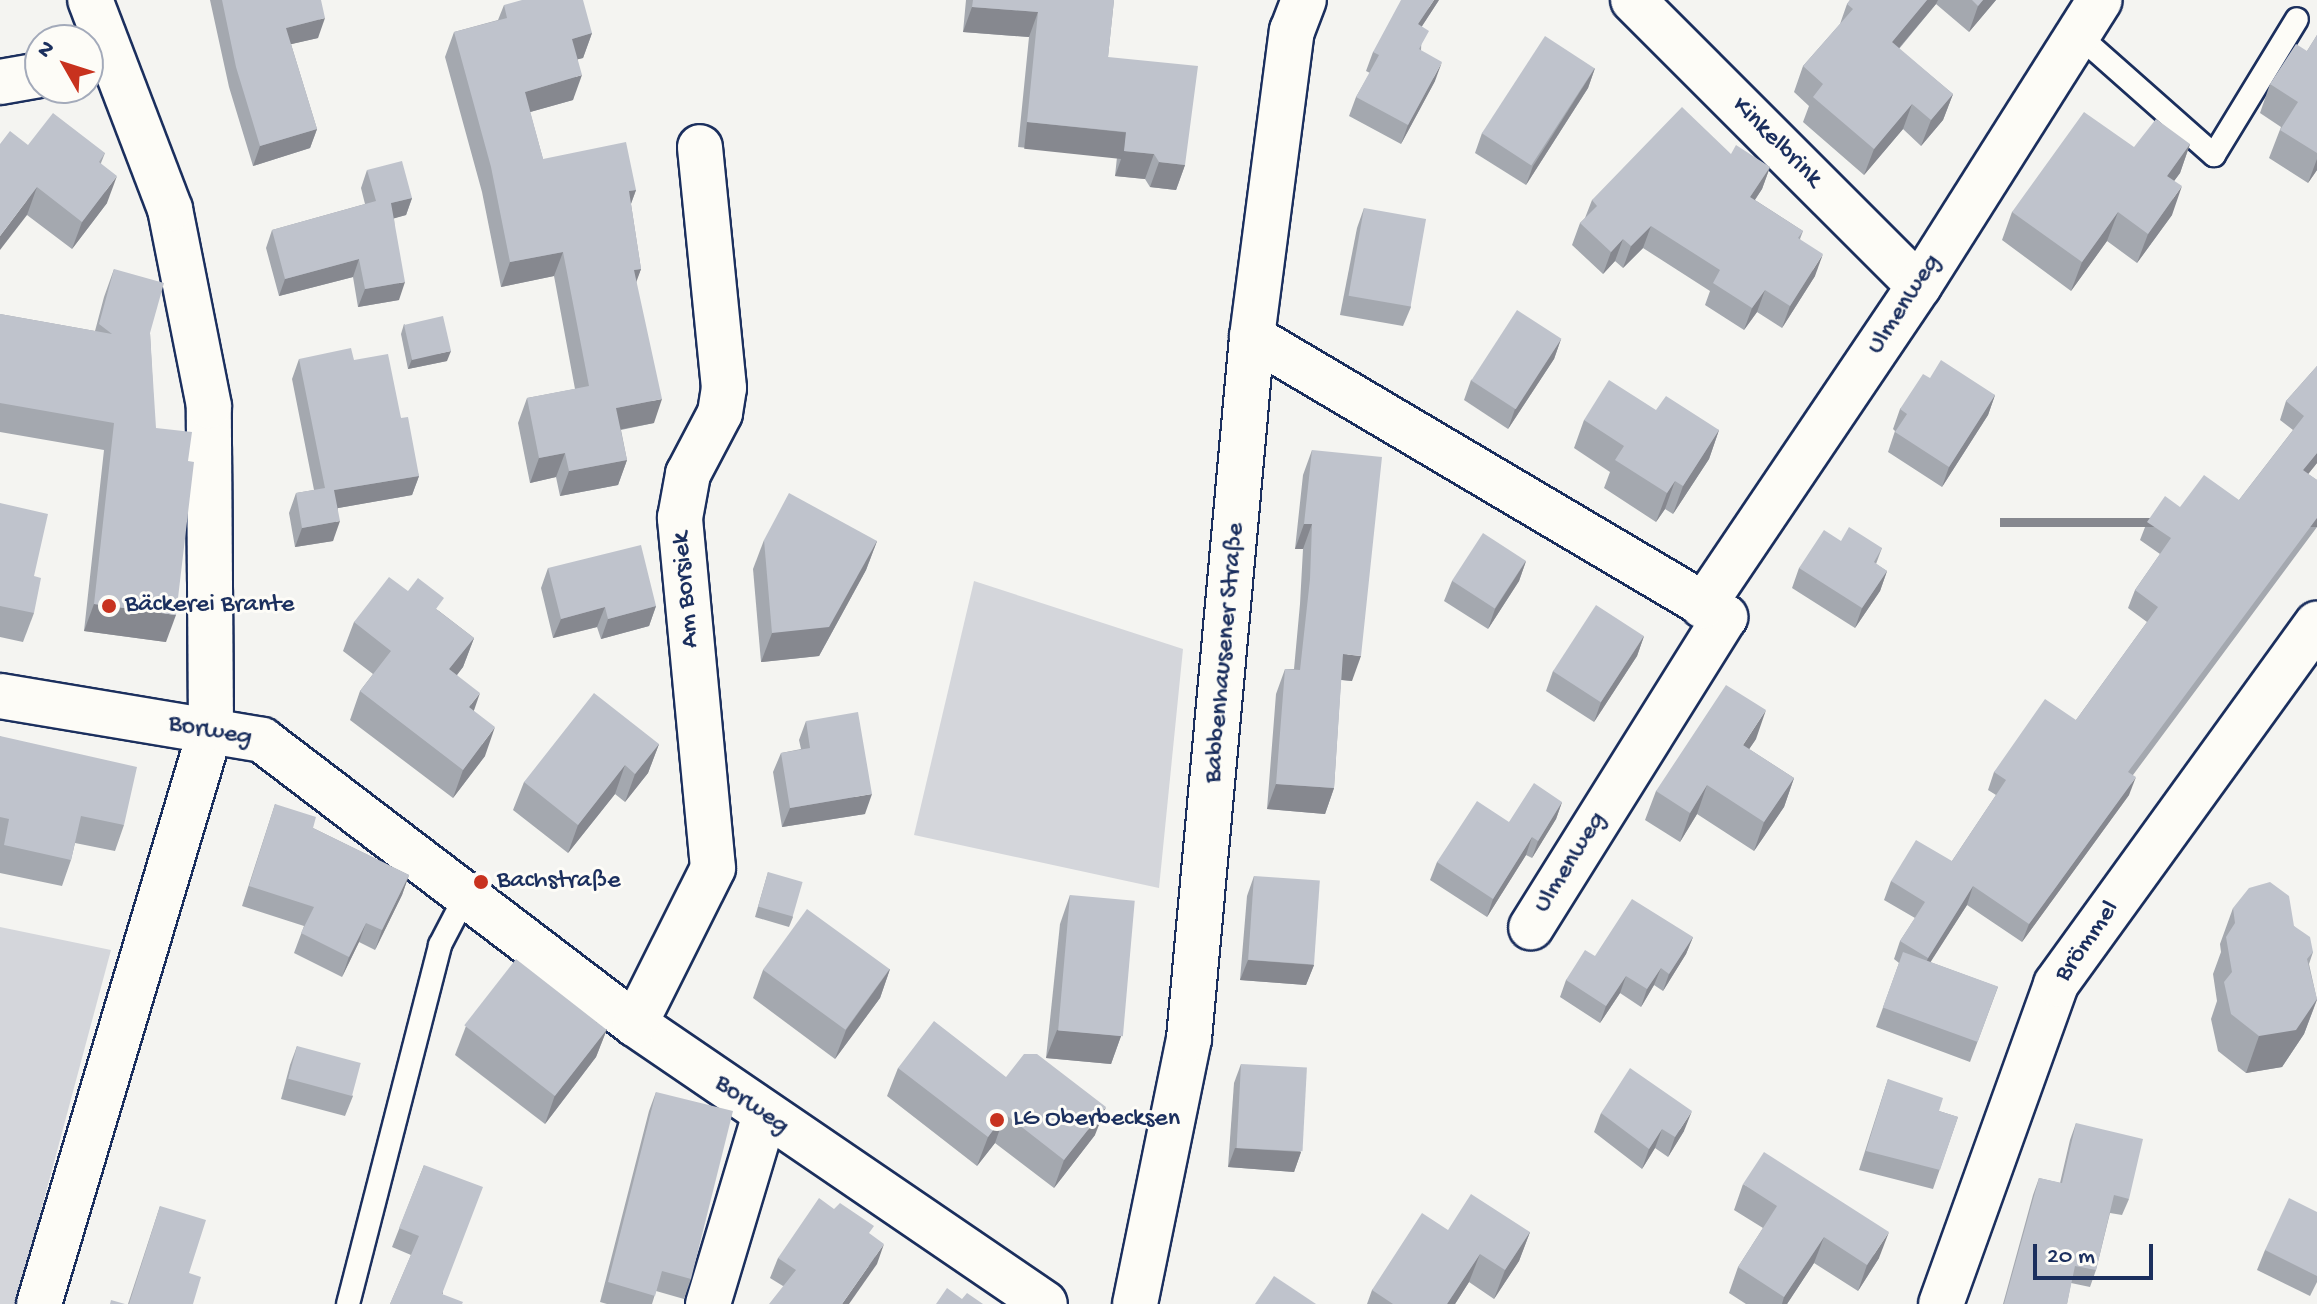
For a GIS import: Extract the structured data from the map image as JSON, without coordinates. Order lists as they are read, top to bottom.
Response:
{
  "streets": {
    "street": [
      "Kinkelbrink",
      "Ulmenweg",
      "Am Borsiek",
      "Babbenhausener Straße",
      "Borweg",
      "Brömmel"
    ]
  },
  "crossings": [
    ["Kinkelbrink", "Ulmenweg"],
    ["Ulmenweg", "Babbenhausener Straße"],
    ["Am Borsiek", "Borweg"]
  ],
  "places": ["Bäckerei Brante", "Bachstraße", "LG Oberbecksen"],
  "scale_bar": "20 m",
  "north": "top left"
}
